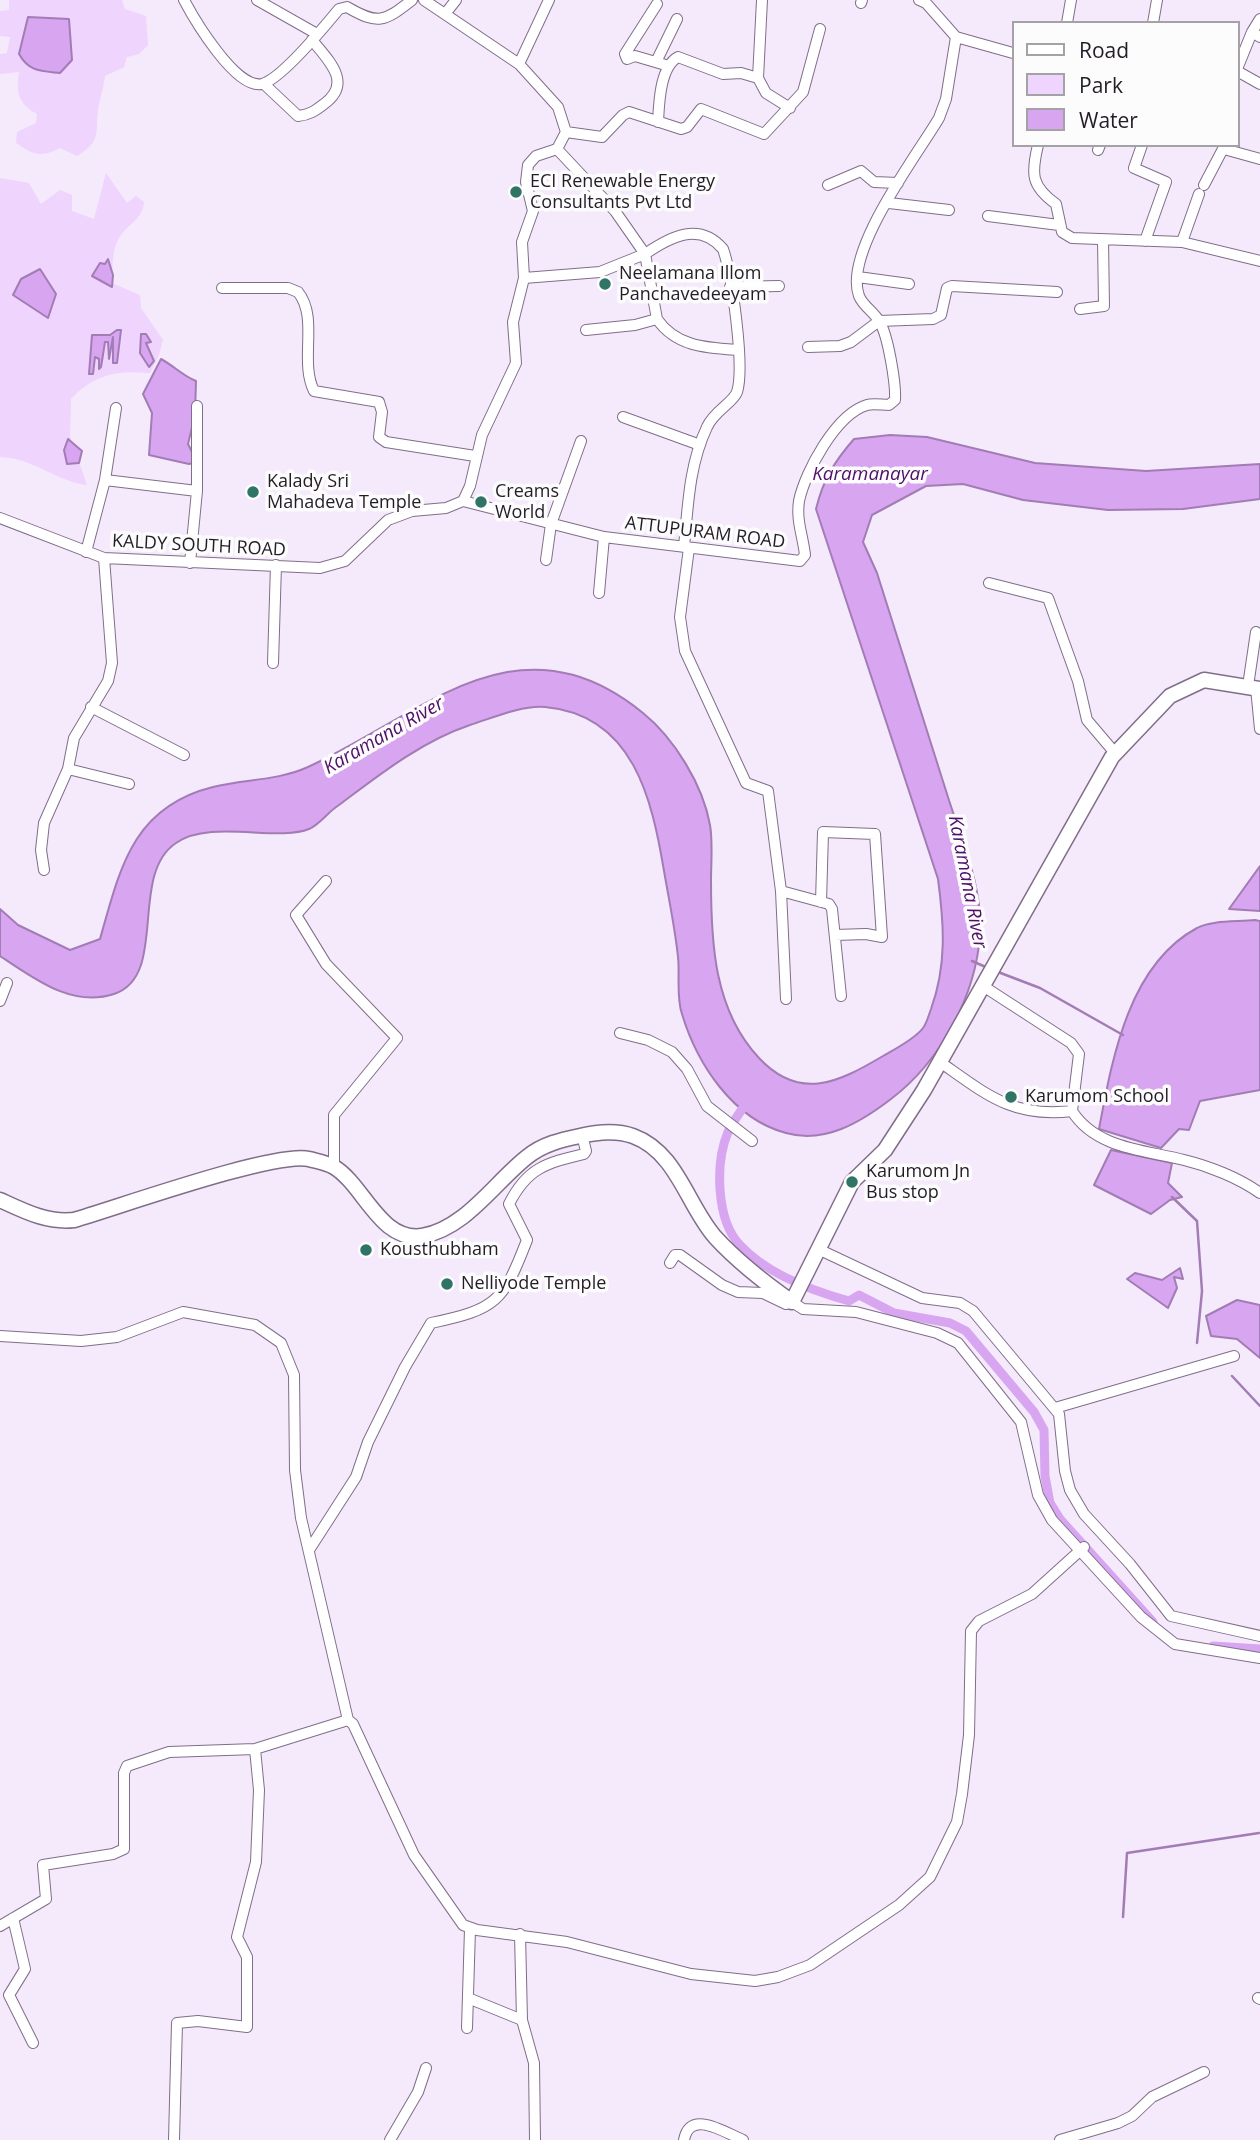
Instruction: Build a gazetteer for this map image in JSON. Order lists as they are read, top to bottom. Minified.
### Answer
{"streets":{"street":["ATTUPURAM ROAD","KALDY SOUTH ROAD"]},"crossings":[["ATTUPURAM ROAD","KALDY SOUTH ROAD"]],"water":["Karamanayar","Karamana River"],"places":["ECI Renewable Energy Consultants Pvt Ltd","Neelamana Illom Panchavedeeyam","Kalady Sri Mahadeva Temple","Creams World","Karumom School","Karumom Jn Bus stop","Kousthubham","Nelliyode Temple"],"legend":["Road","Park","Water"]}
